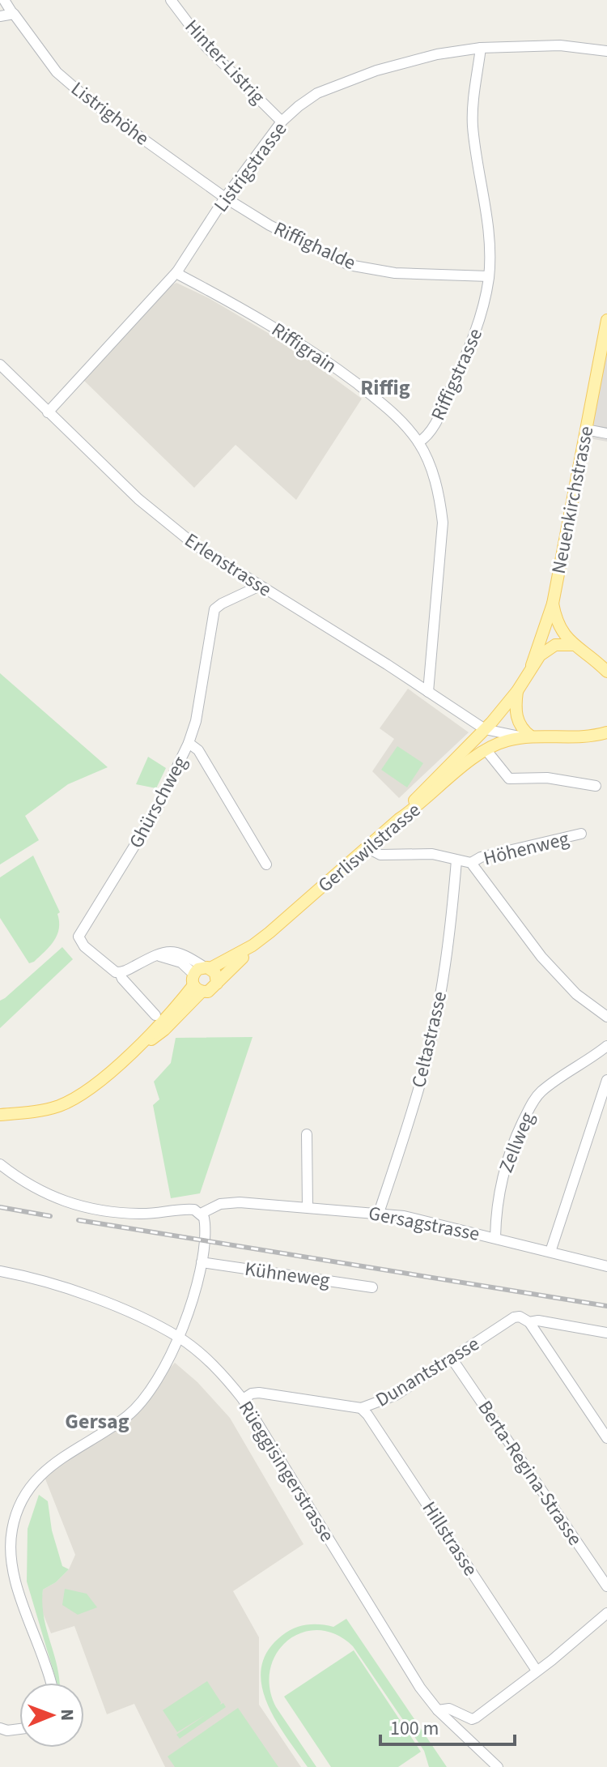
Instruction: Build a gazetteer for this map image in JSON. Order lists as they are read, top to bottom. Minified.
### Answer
{"streets":{"main road":["Neuenkirchstrasse","Gerliswilstrasse"],"street":["Hinter-Listrig","Listrighöhe","Listrigstrasse","Riffighalde","Riffigrain","Riffigstrasse","Erlenstrasse","Ghürschweg","Höhenweg","Celtastrasse","Zellweg","Gersagstrasse","Kühneweg","Dunantstrasse","Rüeggisingerstrasse","Berta-Regina-Strasse","Hillstrasse"]},"crossings":[["Hinter-Listrig","Listrigstrasse"],["Listrighöhe","Listrigstrasse"],["Listrighöhe","Riffighalde"],["Listrigstrasse","Riffighalde"],["Listrigstrasse","Riffigrain"],["Listrigstrasse","Riffigstrasse"],["Listrigstrasse","Erlenstrasse"],["Riffighalde","Riffigstrasse"],["Riffigrain","Riffigstrasse"],["Riffigstrasse","Erlenstrasse"],["Erlenstrasse","Ghürschweg"],["Celtastrasse","Gersagstrasse"],["Zellweg","Gersagstrasse"],["Dunantstrasse","Rüeggisingerstrasse"],["Dunantstrasse","Berta-Regina-Strasse"],["Dunantstrasse","Hillstrasse"]],"districts":["Riffig","Gersag"],"scale_bar":"100 m","north":"right"}
